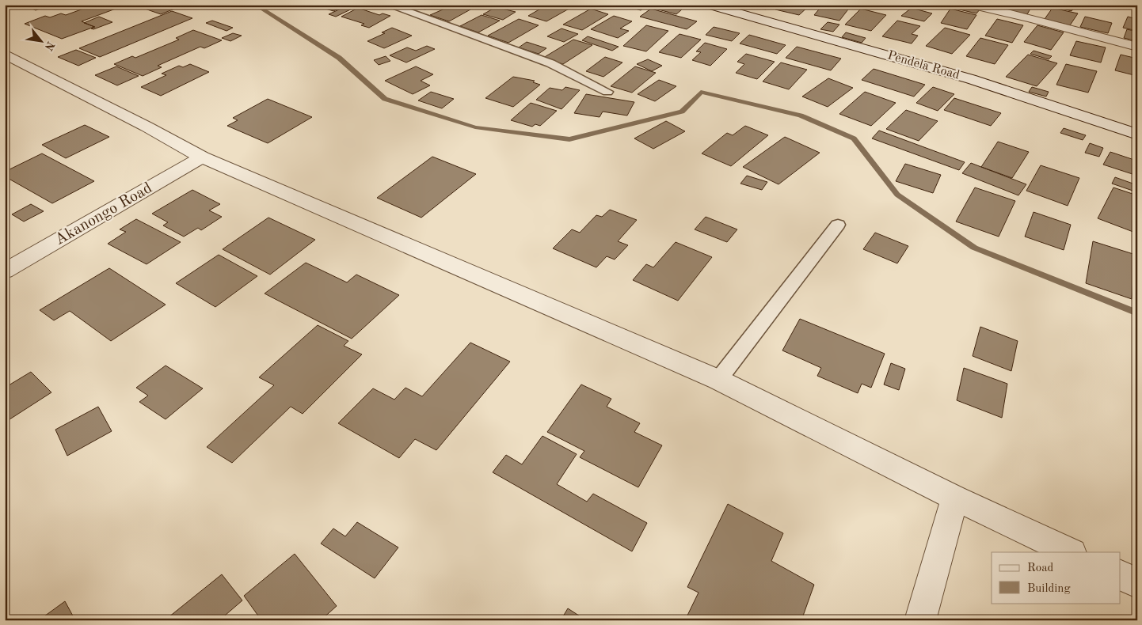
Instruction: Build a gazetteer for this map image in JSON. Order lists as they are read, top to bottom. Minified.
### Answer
{"streets":{"street":["Pendela Road","Akanongo Road"]},"legend":["Road","Building"],"north":"bottom right"}
